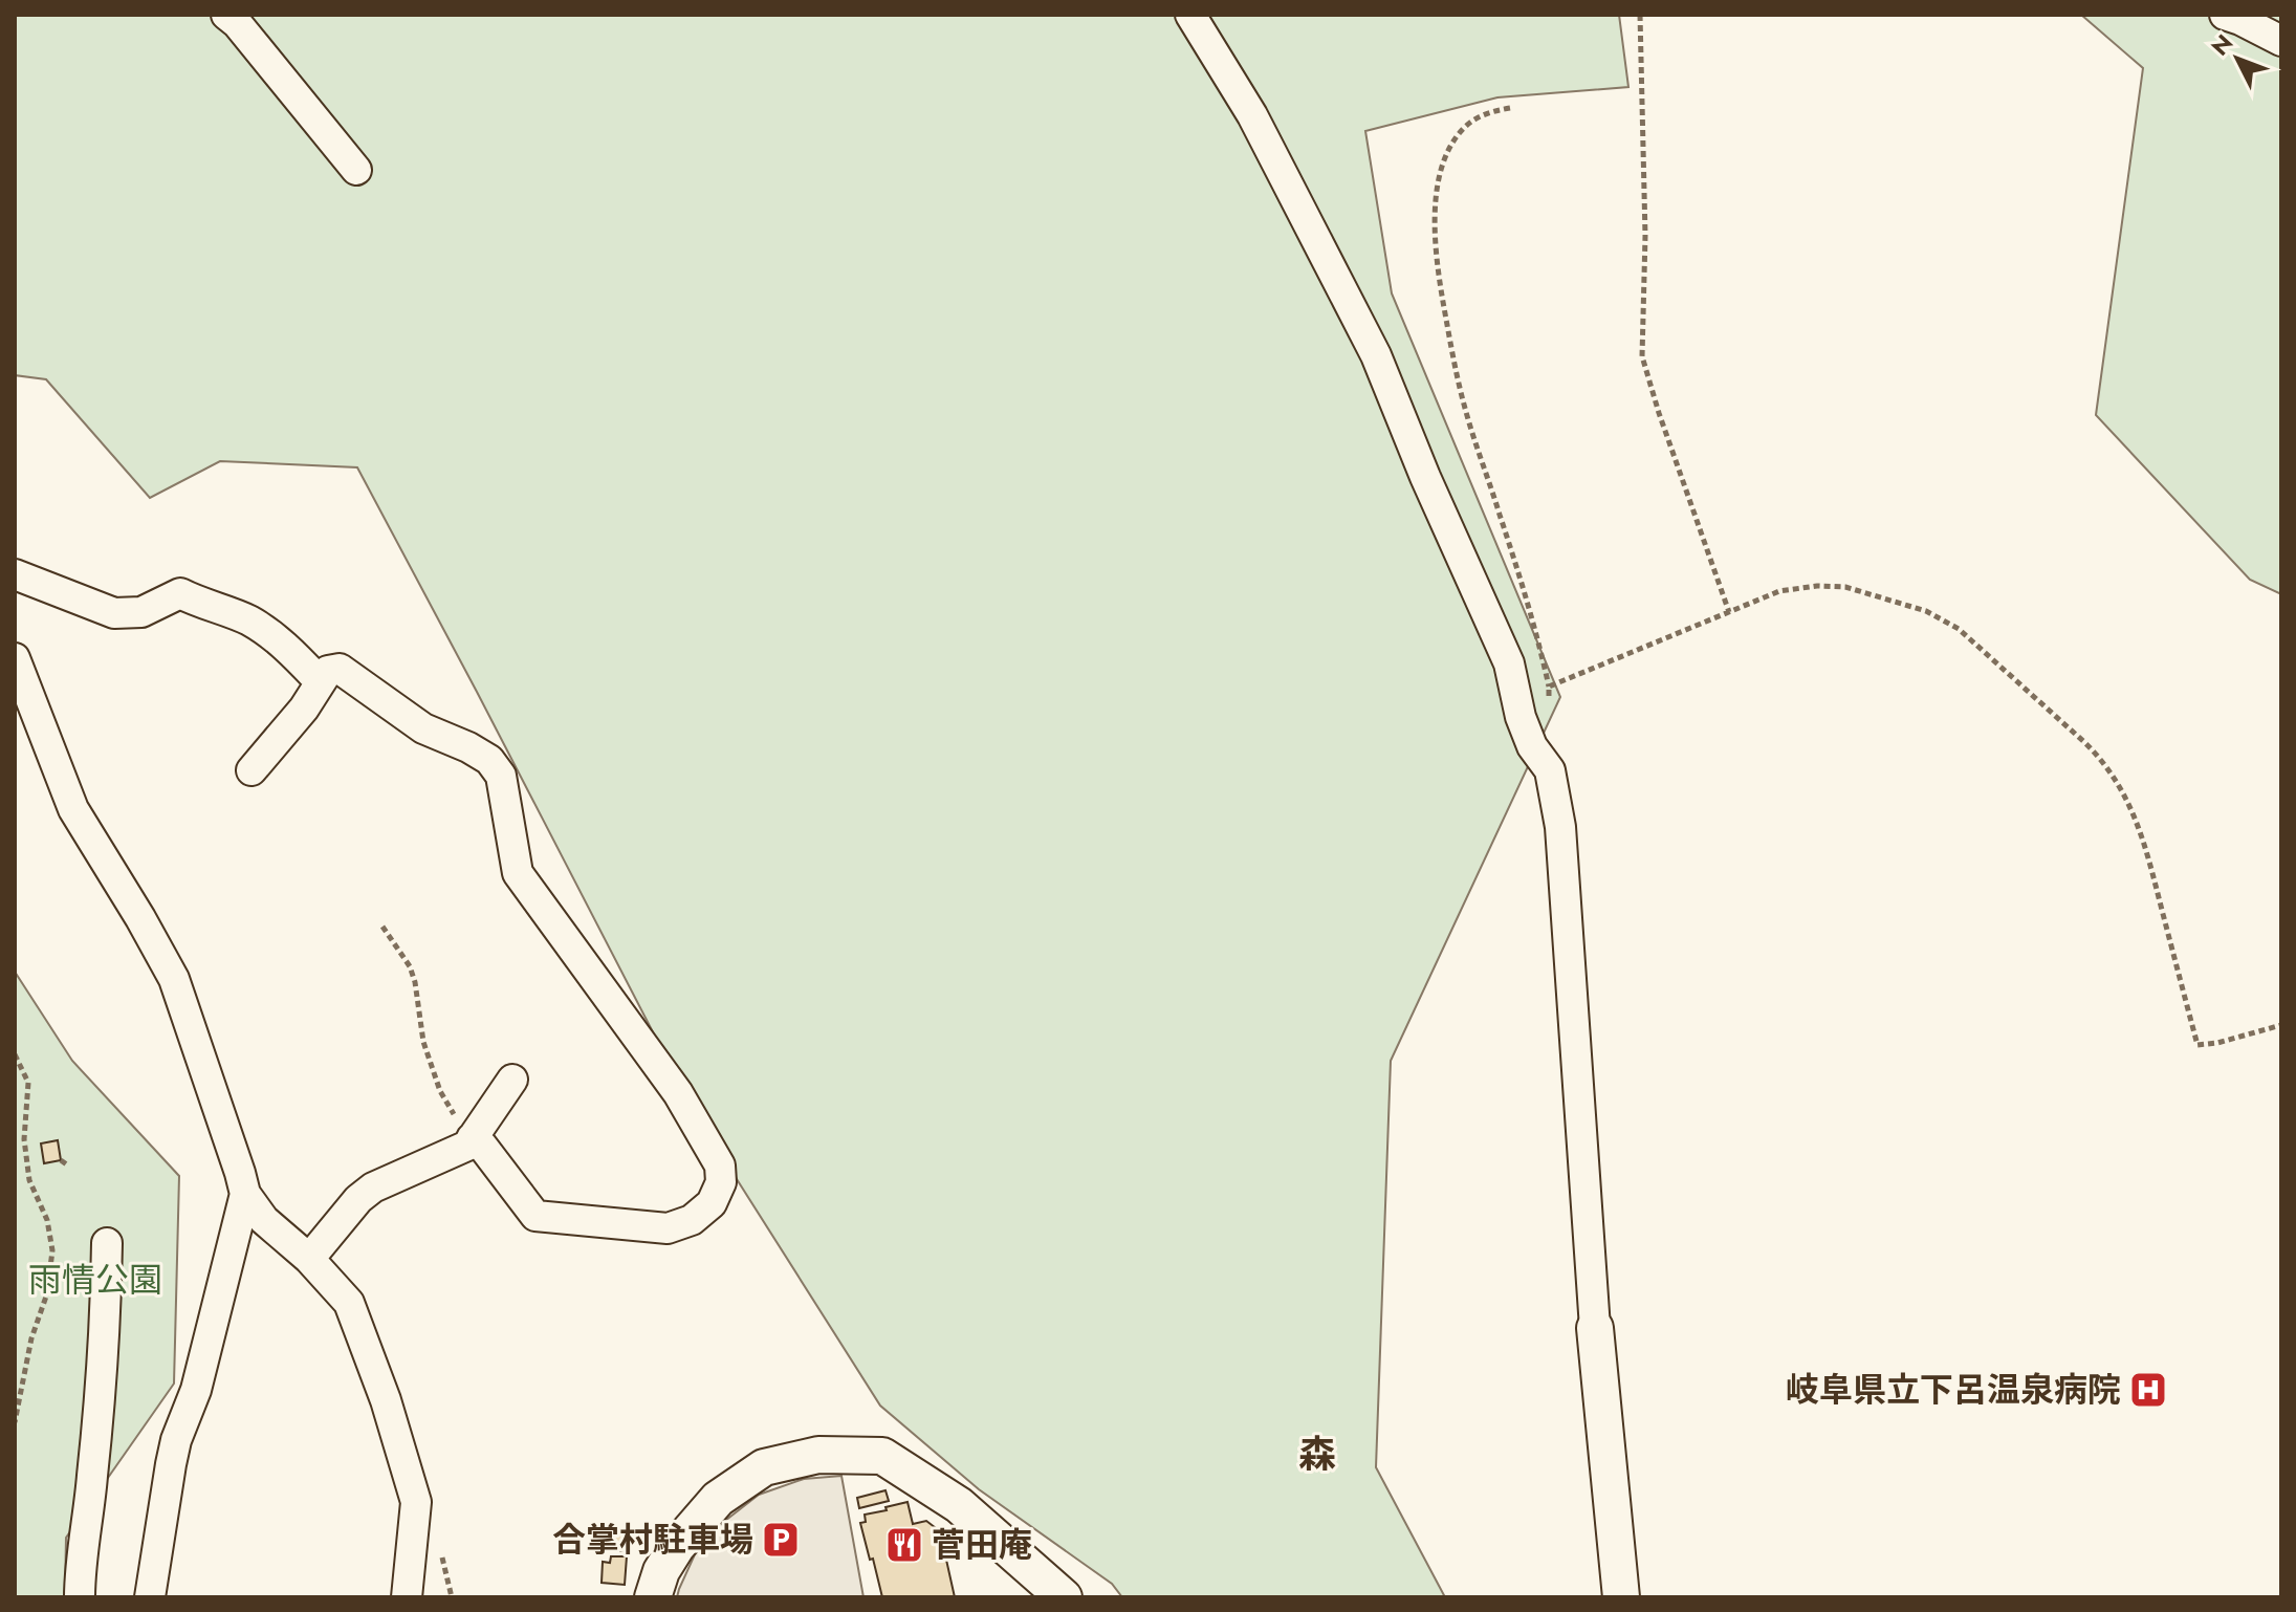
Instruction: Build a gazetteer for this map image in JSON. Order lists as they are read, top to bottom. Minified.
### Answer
{"districts":["森"],"parks":["雨情公園"],"places":{"hospital":["岐阜県立下呂温泉病院"],"parking":["合掌村駐車場"],"restaurant":["菅田庵"]},"north":"top left"}
